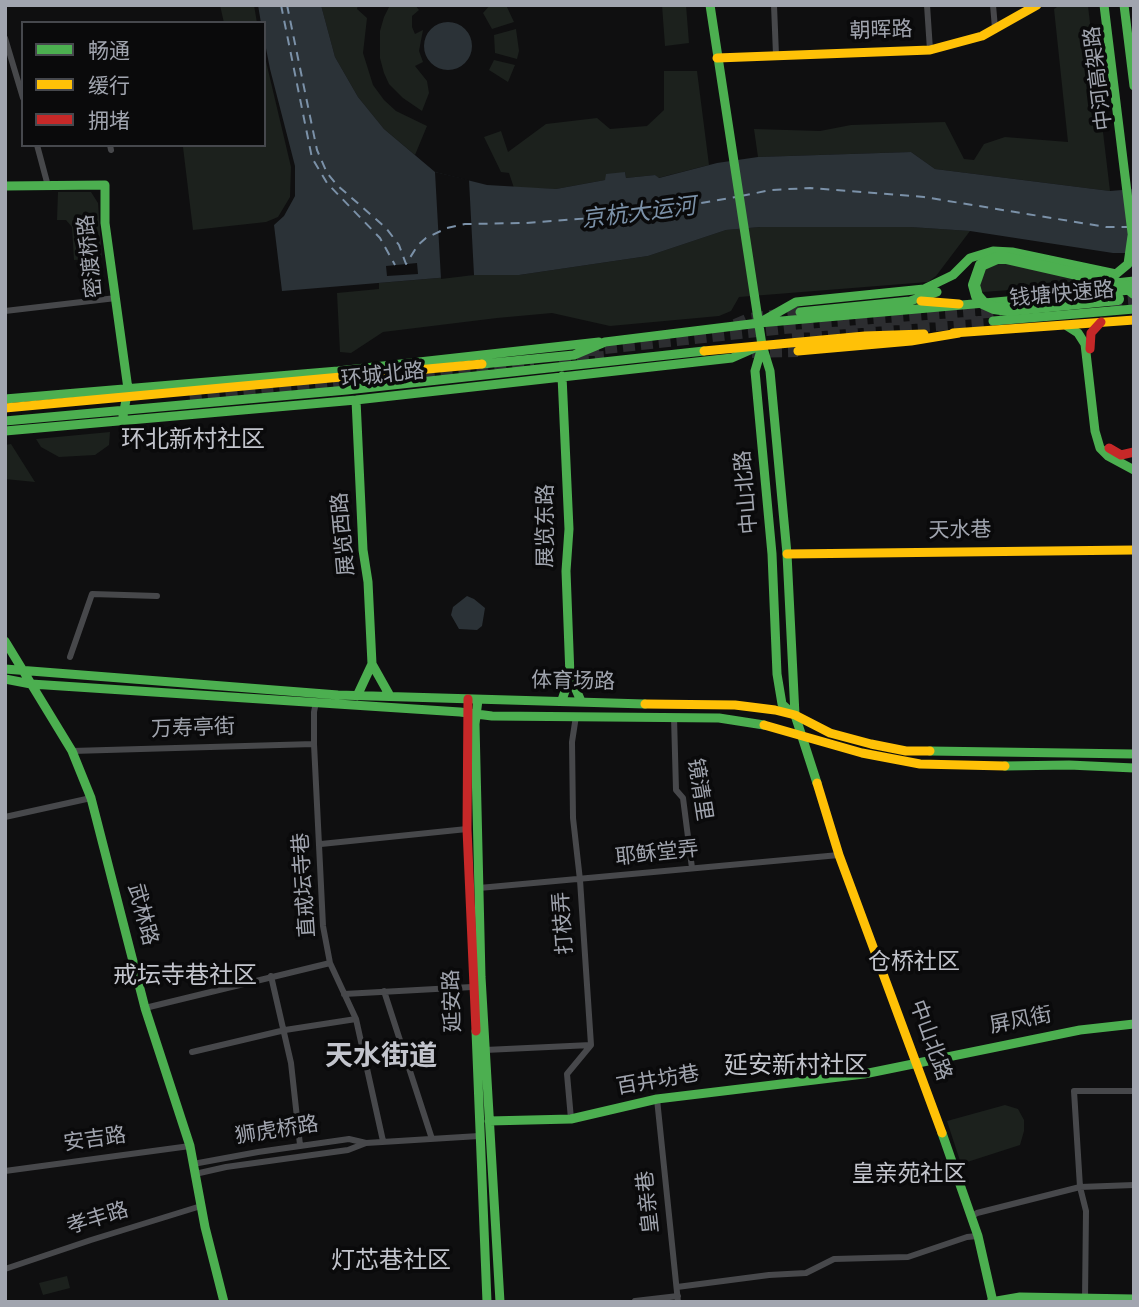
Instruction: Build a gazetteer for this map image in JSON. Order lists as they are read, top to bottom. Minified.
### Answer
{"streets":{"main road":["朝晖路","中河高架路","密渡桥路","钱塘快速路","环城北路","中山北路","展览东路","天水巷","展览西路","体育场路","武林路","延安路","屏风街","百井坊巷"],"street":["万寿亭街","镜清里","耶稣堂弄","直戒坛寺巷","打枝弄","狮虎桥路","安吉路","皇亲巷","孝丰路"]},"crossings":[["朝晖路","中山北路"],["密渡桥路","环城北路"],["环城北路","中山北路"],["环城北路","展览东路"],["环城北路","展览西路"],["中山北路","天水巷"],["中山北路","体育场路"],["中山北路","耶稣堂弄"],["中山北路","屏风街"],["中山北路","百井坊巷"],["展览东路","体育场路"],["展览西路","体育场路"],["体育场路","镜清里"],["体育场路","直戒坛寺巷"],["体育场路","武林路"],["体育场路","打枝弄"],["体育场路","延安路"],["万寿亭街","直戒坛寺巷"],["万寿亭街","武林路"],["镜清里","耶稣堂弄"],["耶稣堂弄","打枝弄"],["耶稣堂弄","延安路"],["直戒坛寺巷","狮虎桥路"],["武林路","狮虎桥路"],["武林路","安吉路"],["武林路","孝丰路"],["延安路","百井坊巷"],["延安路","狮虎桥路"],["屏风街","百井坊巷"],["百井坊巷","皇亲巷"]],"districts":["环北新村社区","仓桥社区","戒坛寺巷社区","天水街道","延安新村社区","皇亲苑社区","灯芯巷社区"],"water":["京杭大运河"],"legend":["畅通","缓行","拥堵"]}
